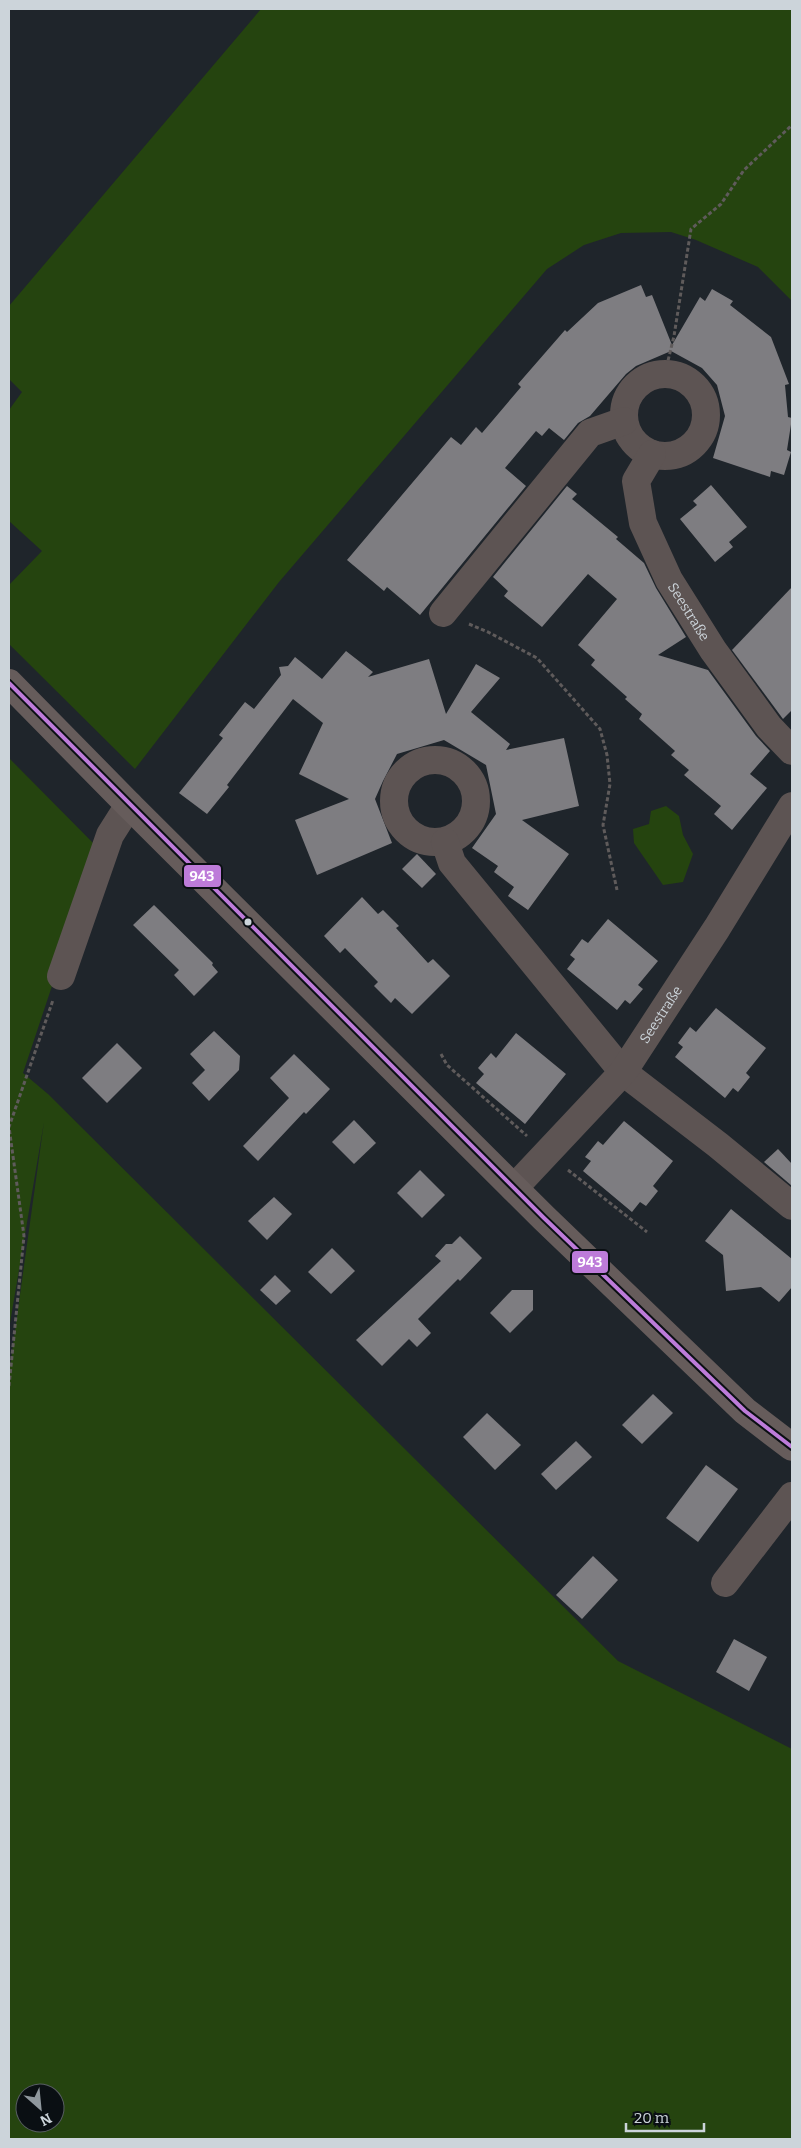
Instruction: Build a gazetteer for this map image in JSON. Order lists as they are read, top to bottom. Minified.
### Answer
{"streets":{"street":["Seestraße"]},"lines":["transit line 943"],"scale_bar":"20 m","north":"bottom right"}
